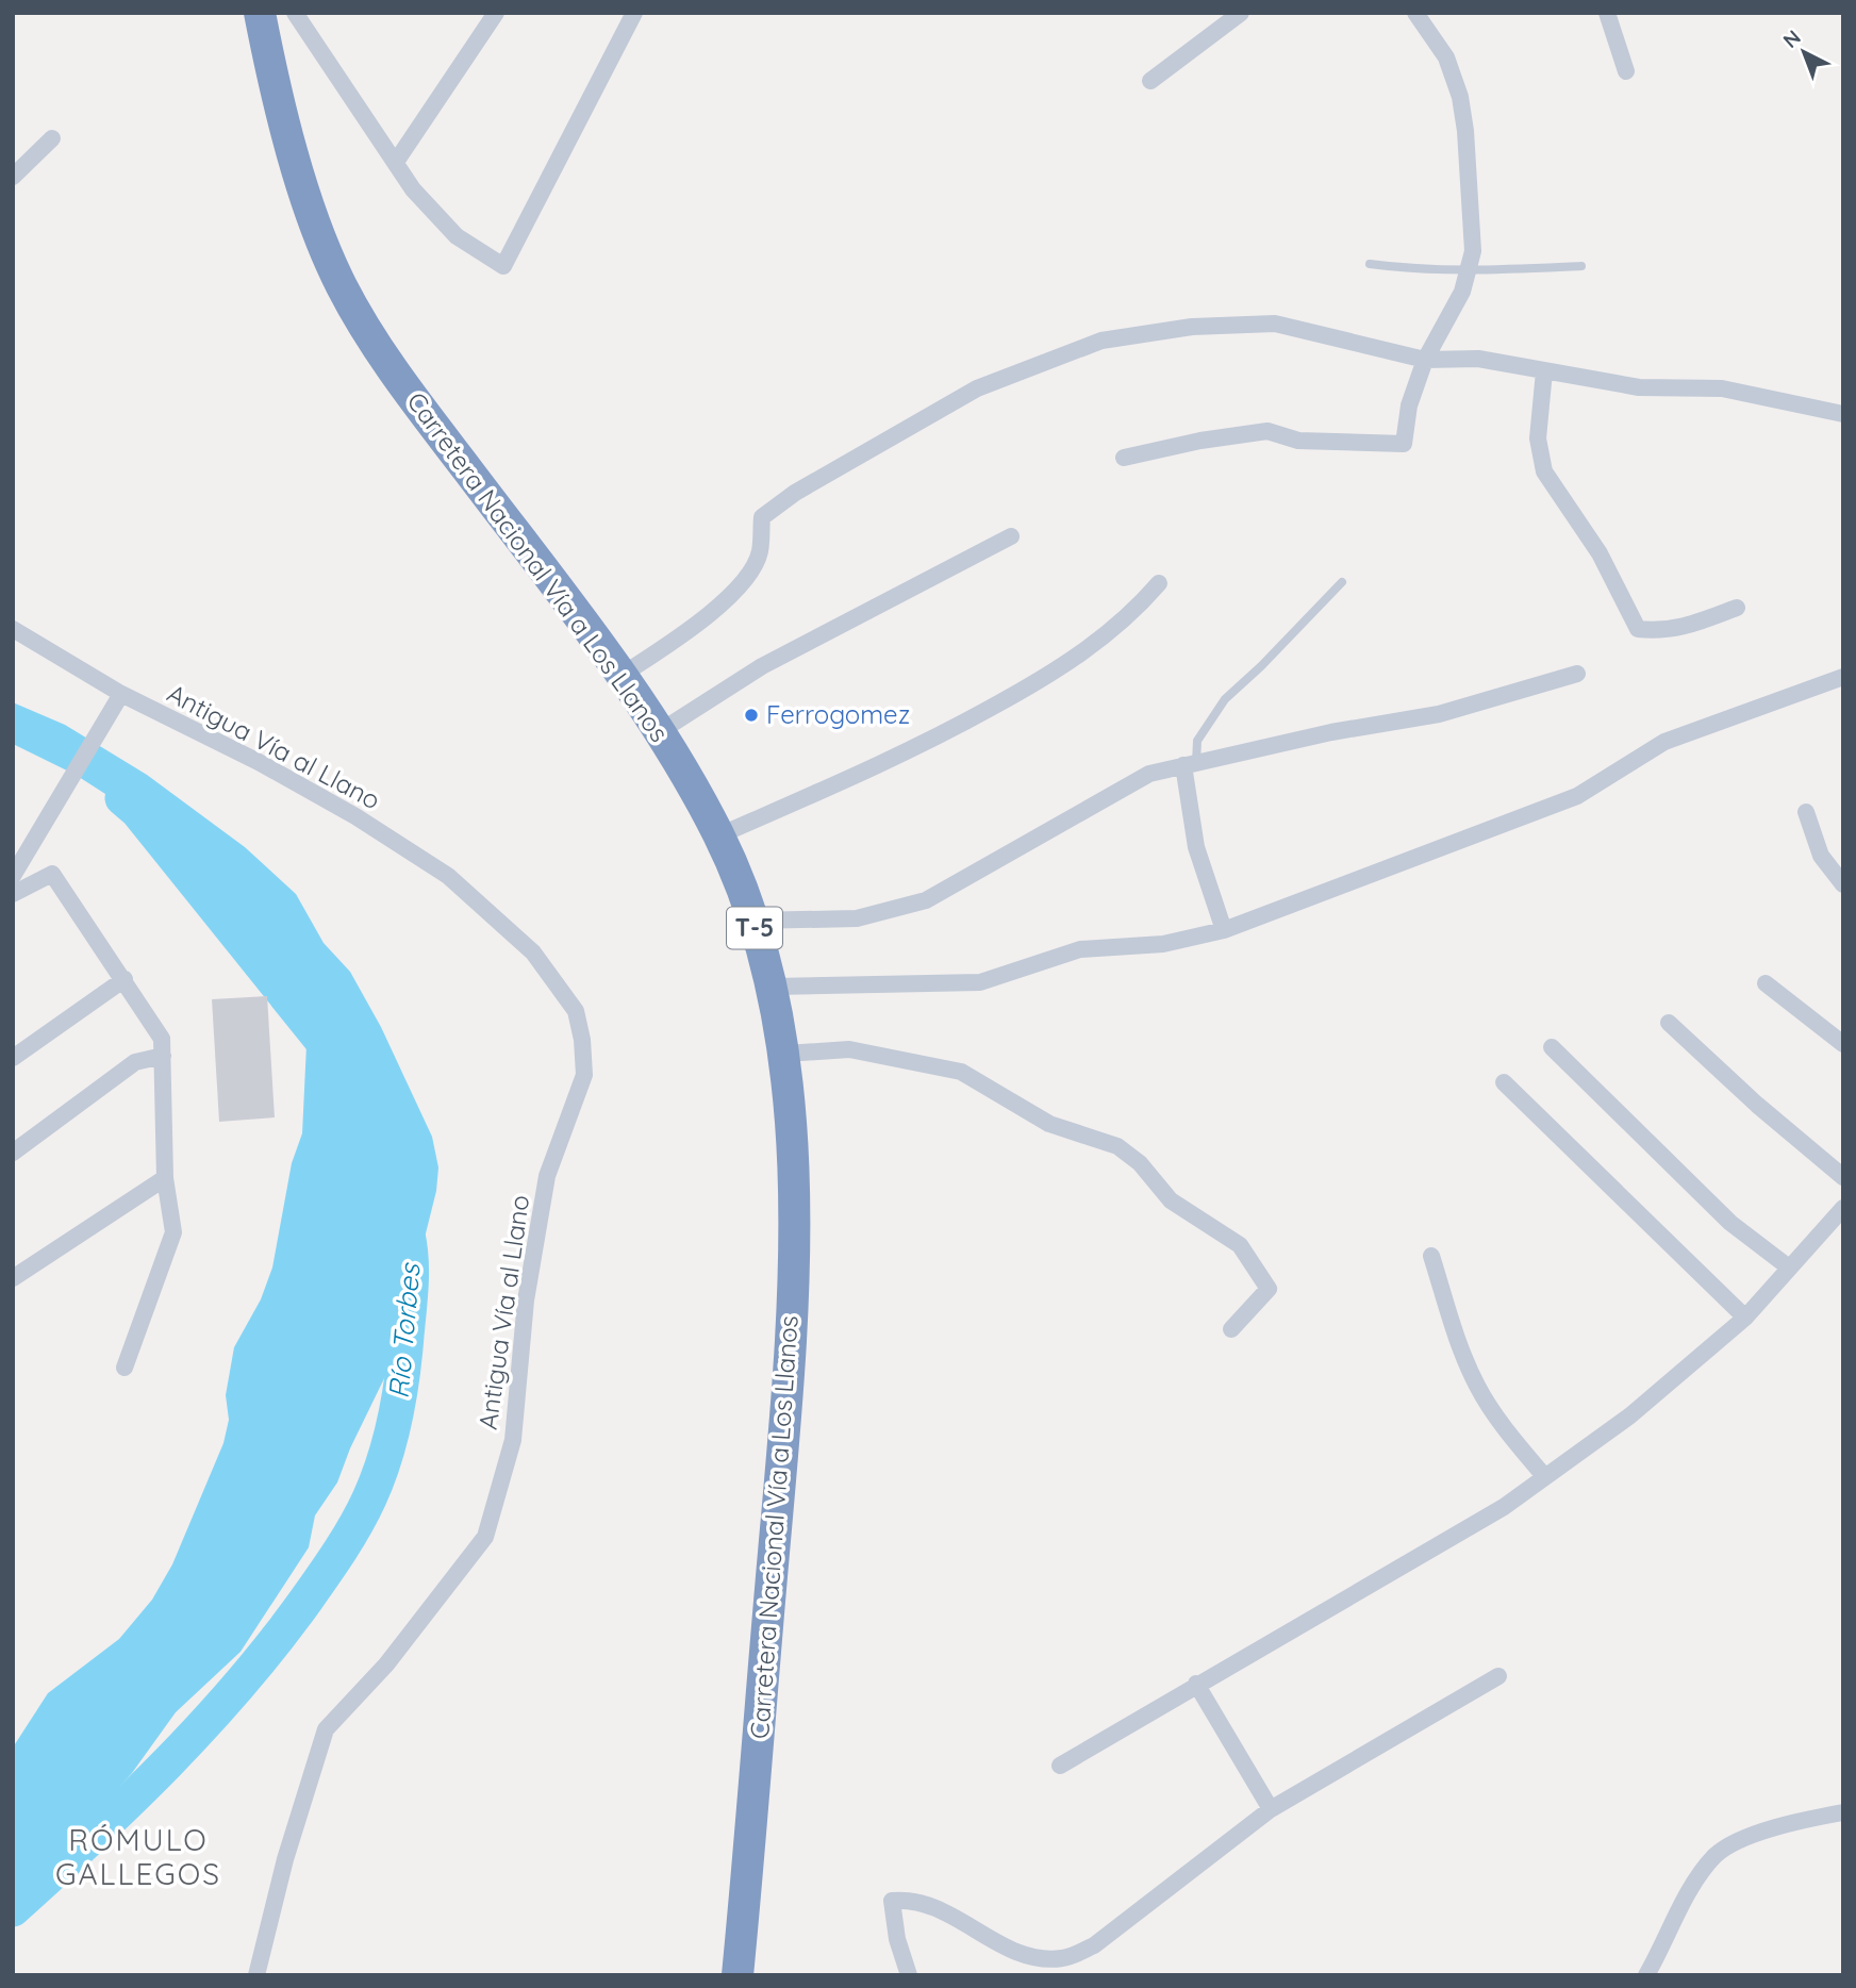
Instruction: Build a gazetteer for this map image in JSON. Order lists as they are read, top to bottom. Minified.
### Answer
{"streets":{"highway":["Carretera Nacional Vía a Los Llanos","T-5"],"street":["Antigua Vía al Llano"]},"districts":["RÓMULO GALLEGOS"],"water":["Río Torbes"],"places":["Ferrogomez"],"north":"top left"}
